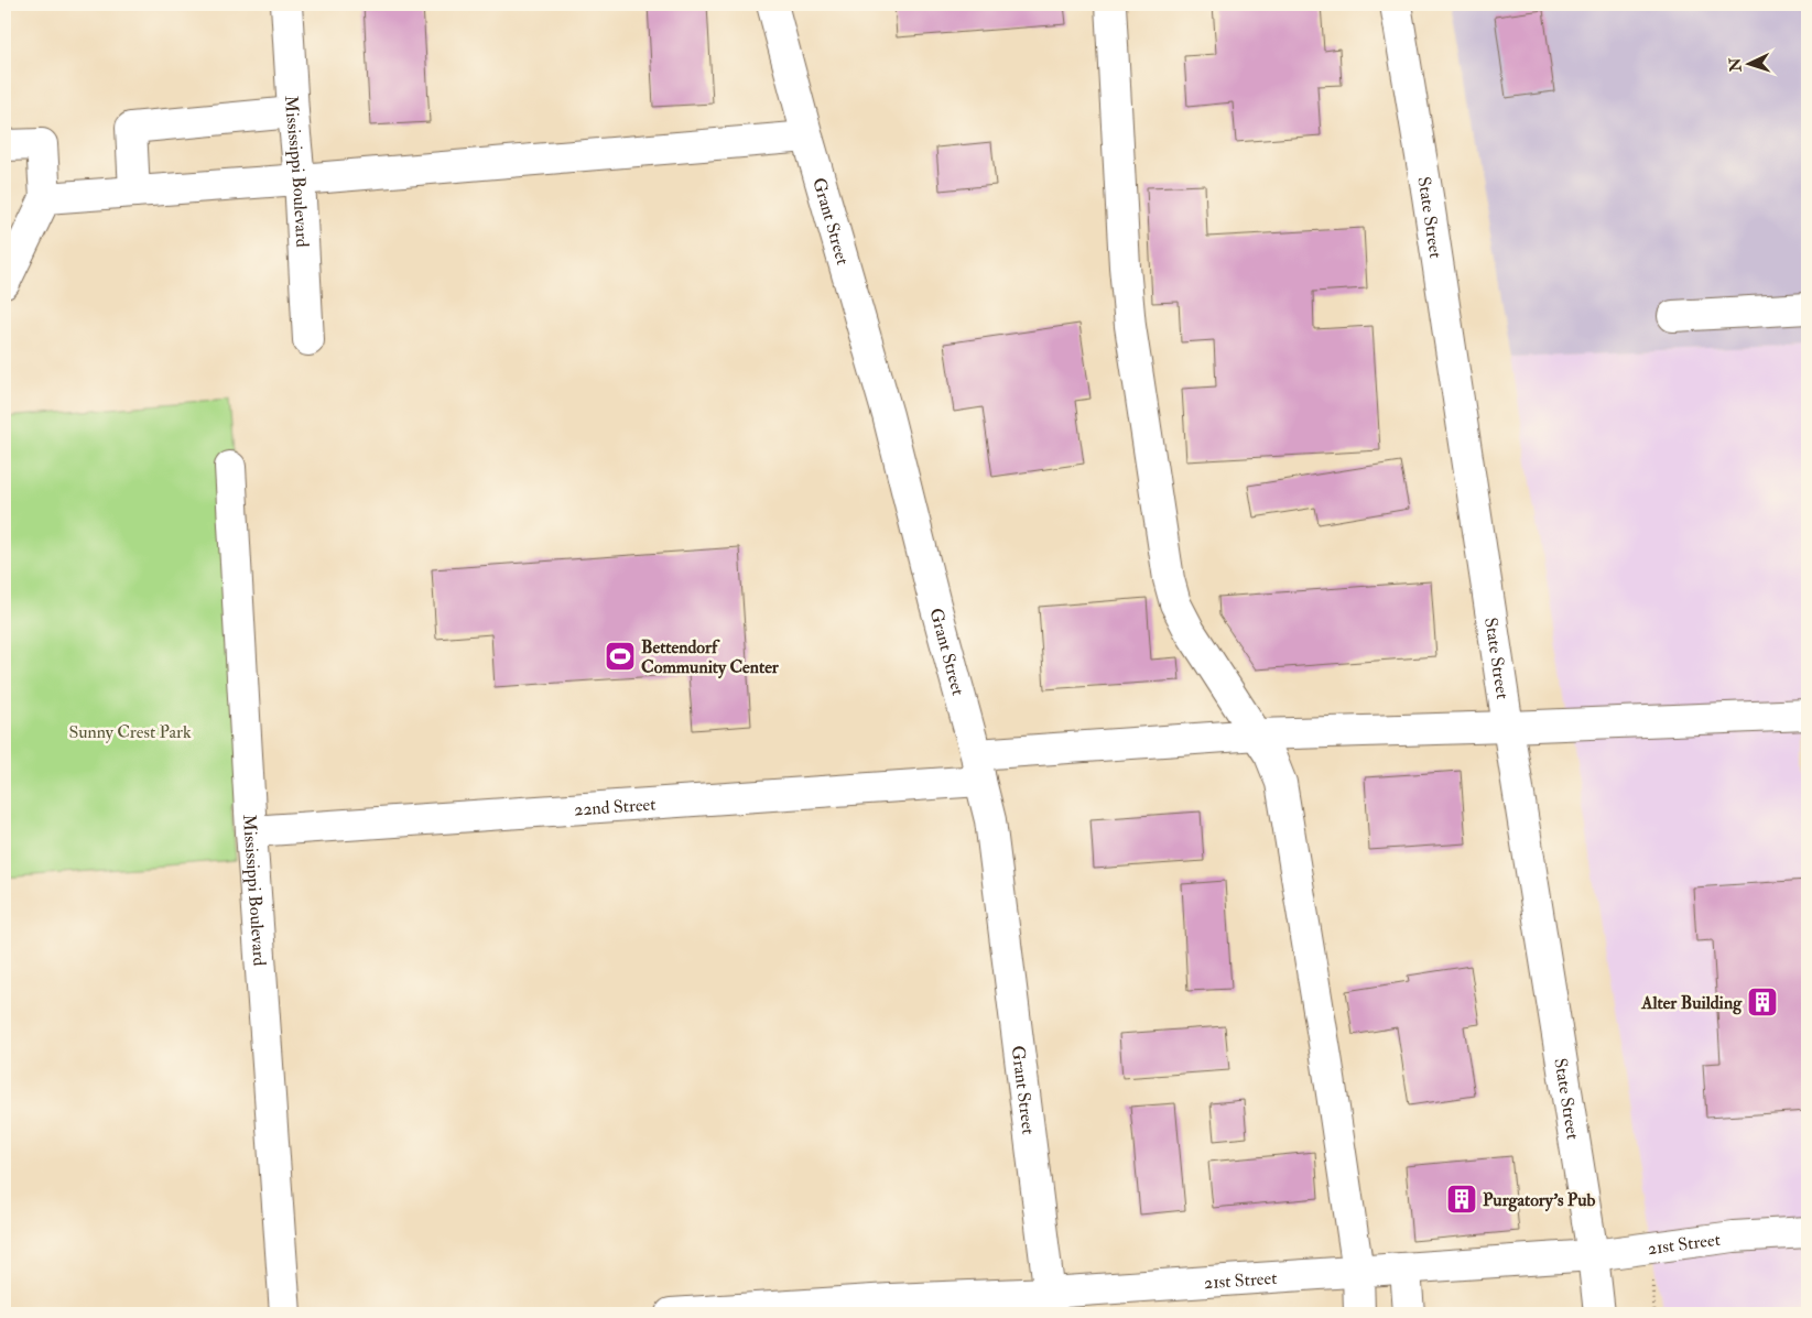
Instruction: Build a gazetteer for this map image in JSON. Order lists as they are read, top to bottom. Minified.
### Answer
{"streets":{"street":["Mississippi Boulevard","State Street","Grant Street","22nd Street","21st Street"]},"crossings":[["Mississippi Boulevard","22nd Street"],["State Street","22nd Street"],["State Street","21st Street"],["Grant Street","22nd Street"],["Grant Street","21st Street"]],"parks":["Sunny Crest Park"],"places":{"sports":["Bettendorf Community Center"],"building":["Alter Building","Purgatory's Pub"]},"north":"left"}
